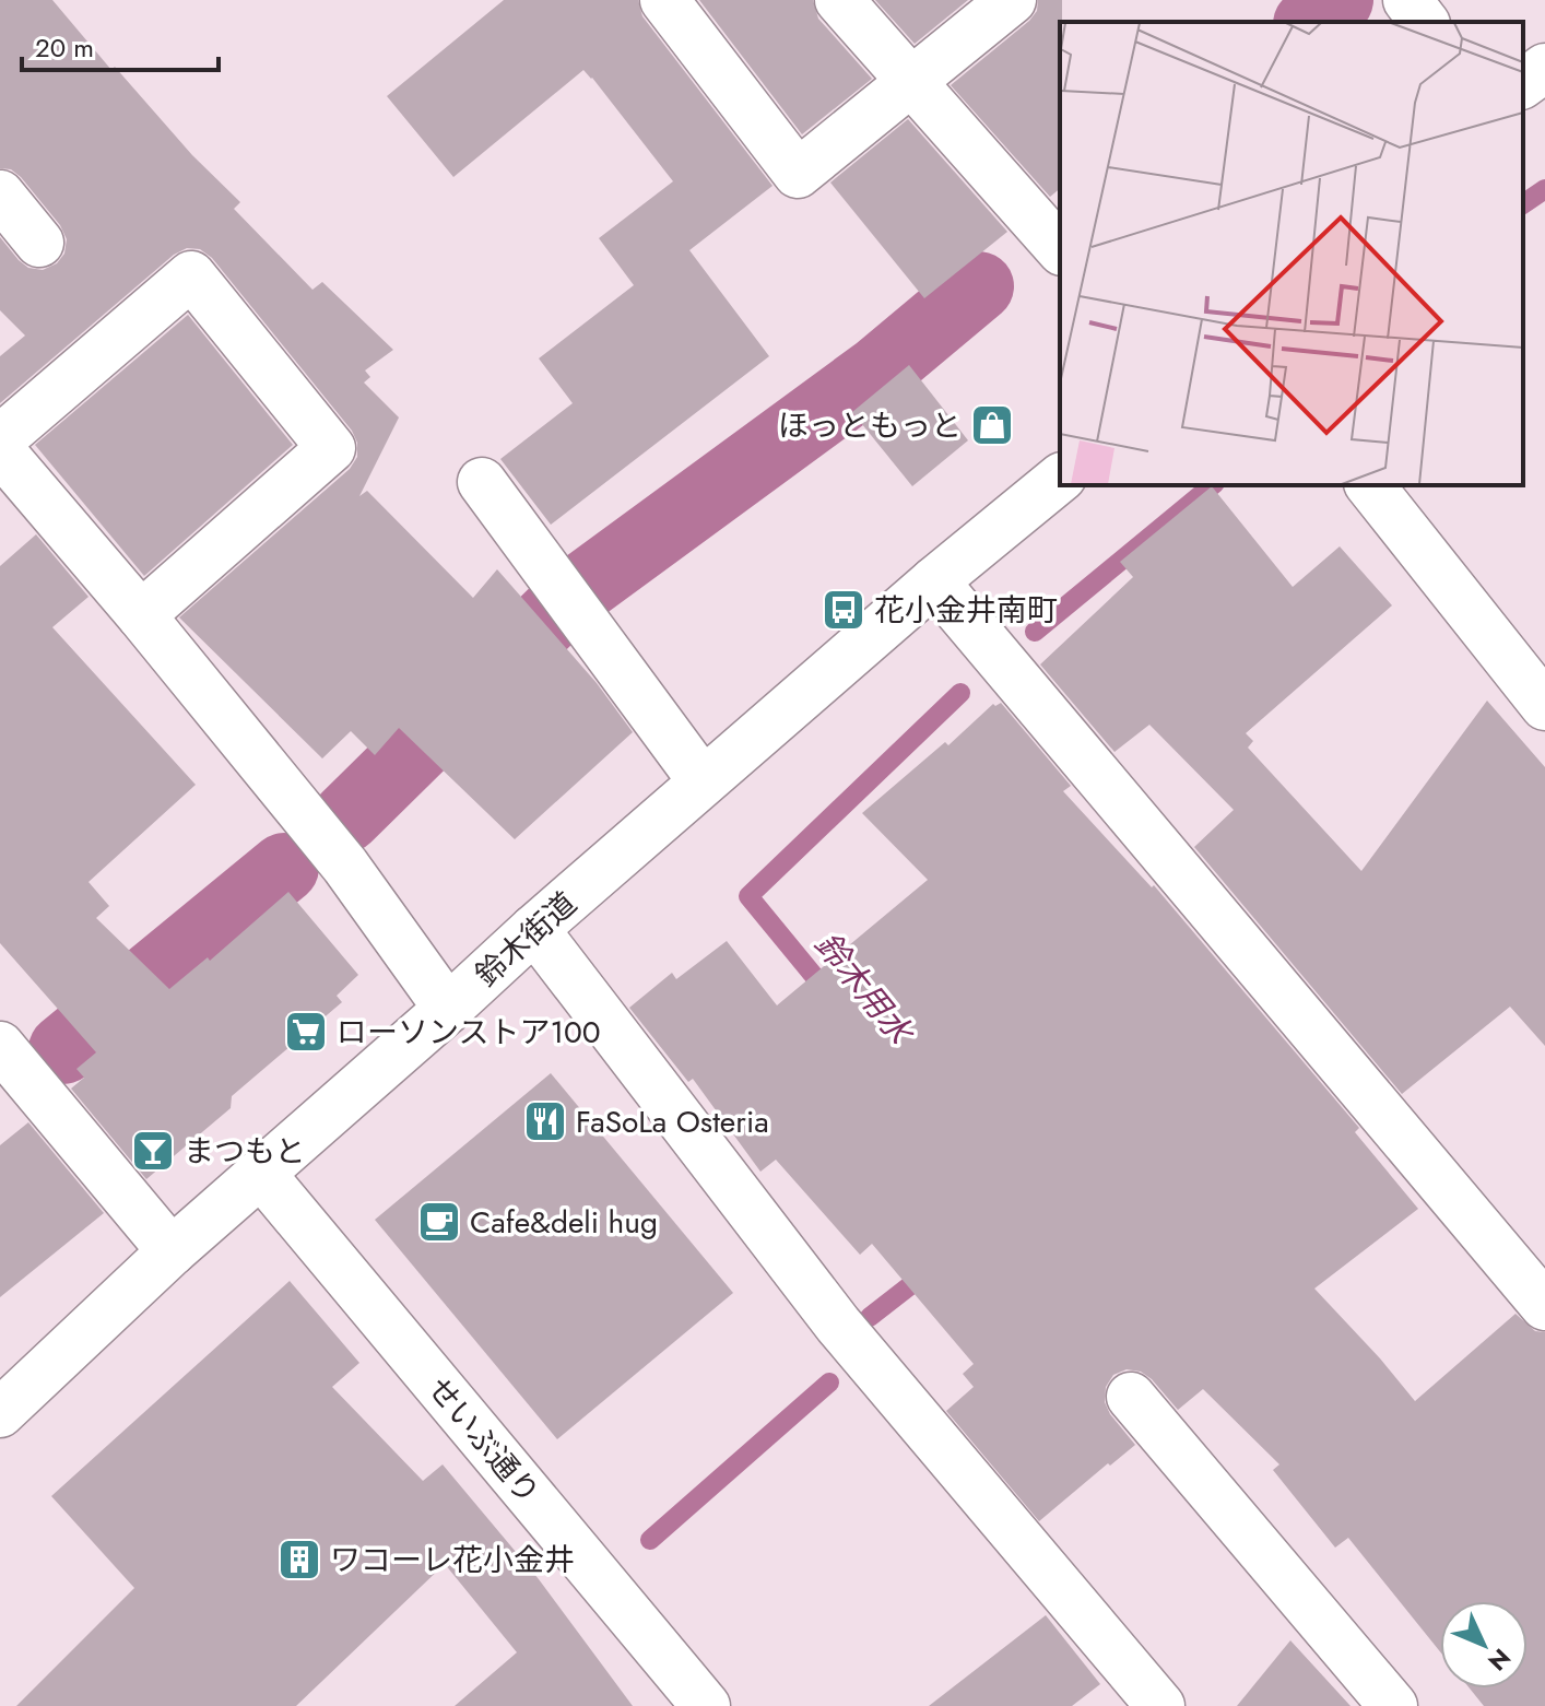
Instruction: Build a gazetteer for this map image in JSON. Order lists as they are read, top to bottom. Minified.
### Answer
{"streets":{"street":["鈴木街道","せいぶ通り"]},"crossings":[["鈴木街道","せいぶ通り"]],"water":["鈴木用水"],"places":{"shop":["ほっともっと"],"bus stop":["花小金井南町"],"supermarket":["ローソンストア100"],"restaurant":["FaSoLa Osteria"],"bar":["まつもと"],"cafe":["Cafe&deli hug"],"building":["ワコーレ花小金井"]},"scale_bar":"20 m","north":"bottom right"}
